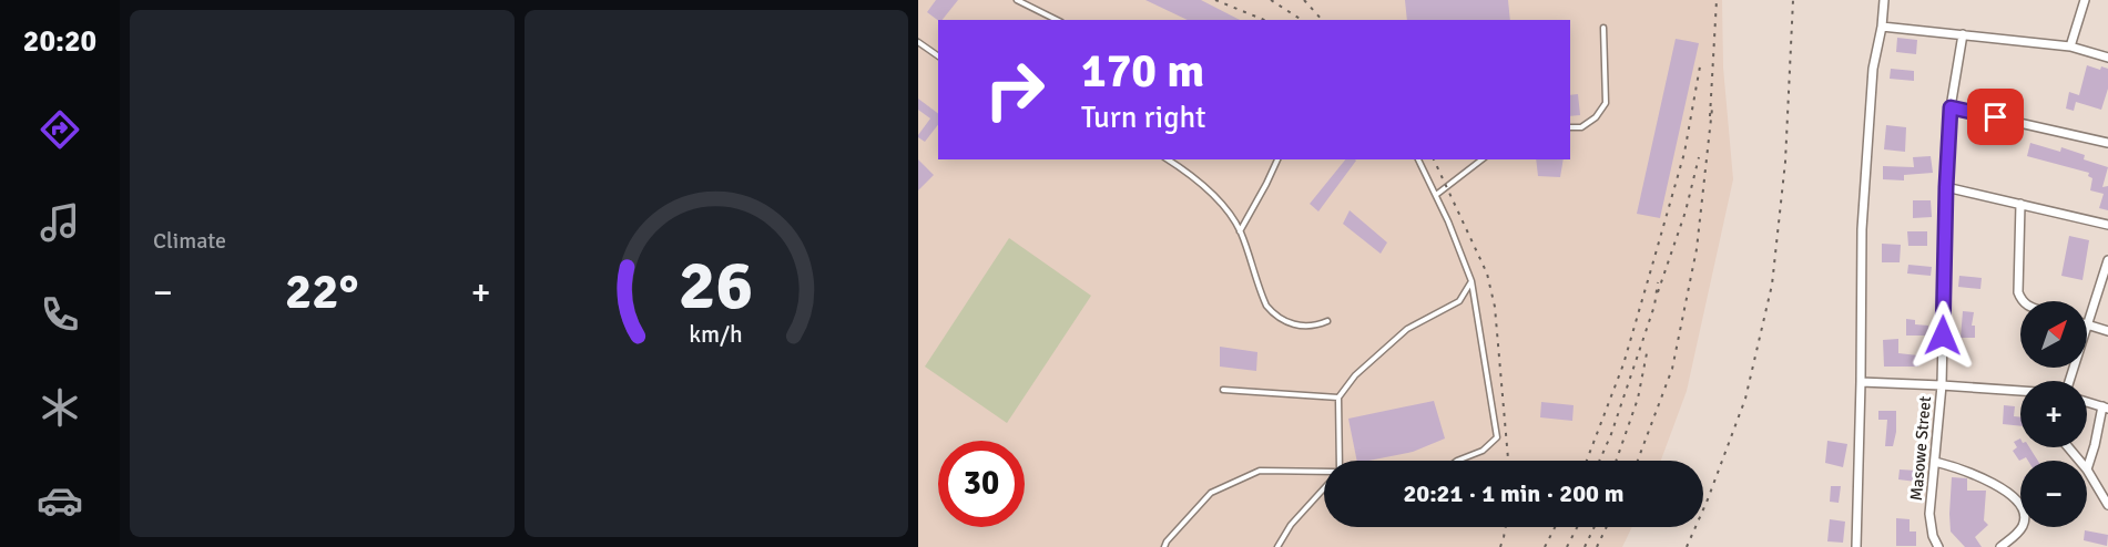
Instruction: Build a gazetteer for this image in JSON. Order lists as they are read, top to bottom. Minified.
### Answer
{"streets":{"street":["Masowe Street"]},"north":"top right","page":{"tabs":"20:20","tile":"Climate","turn":["170 m","Turn right"],"heat":["−","22°","+"],"map_buttons":["+","−"],"limit":"30","trip":"20:21 · 1 min · 200 m","gauge":["26","km/h"]}}
